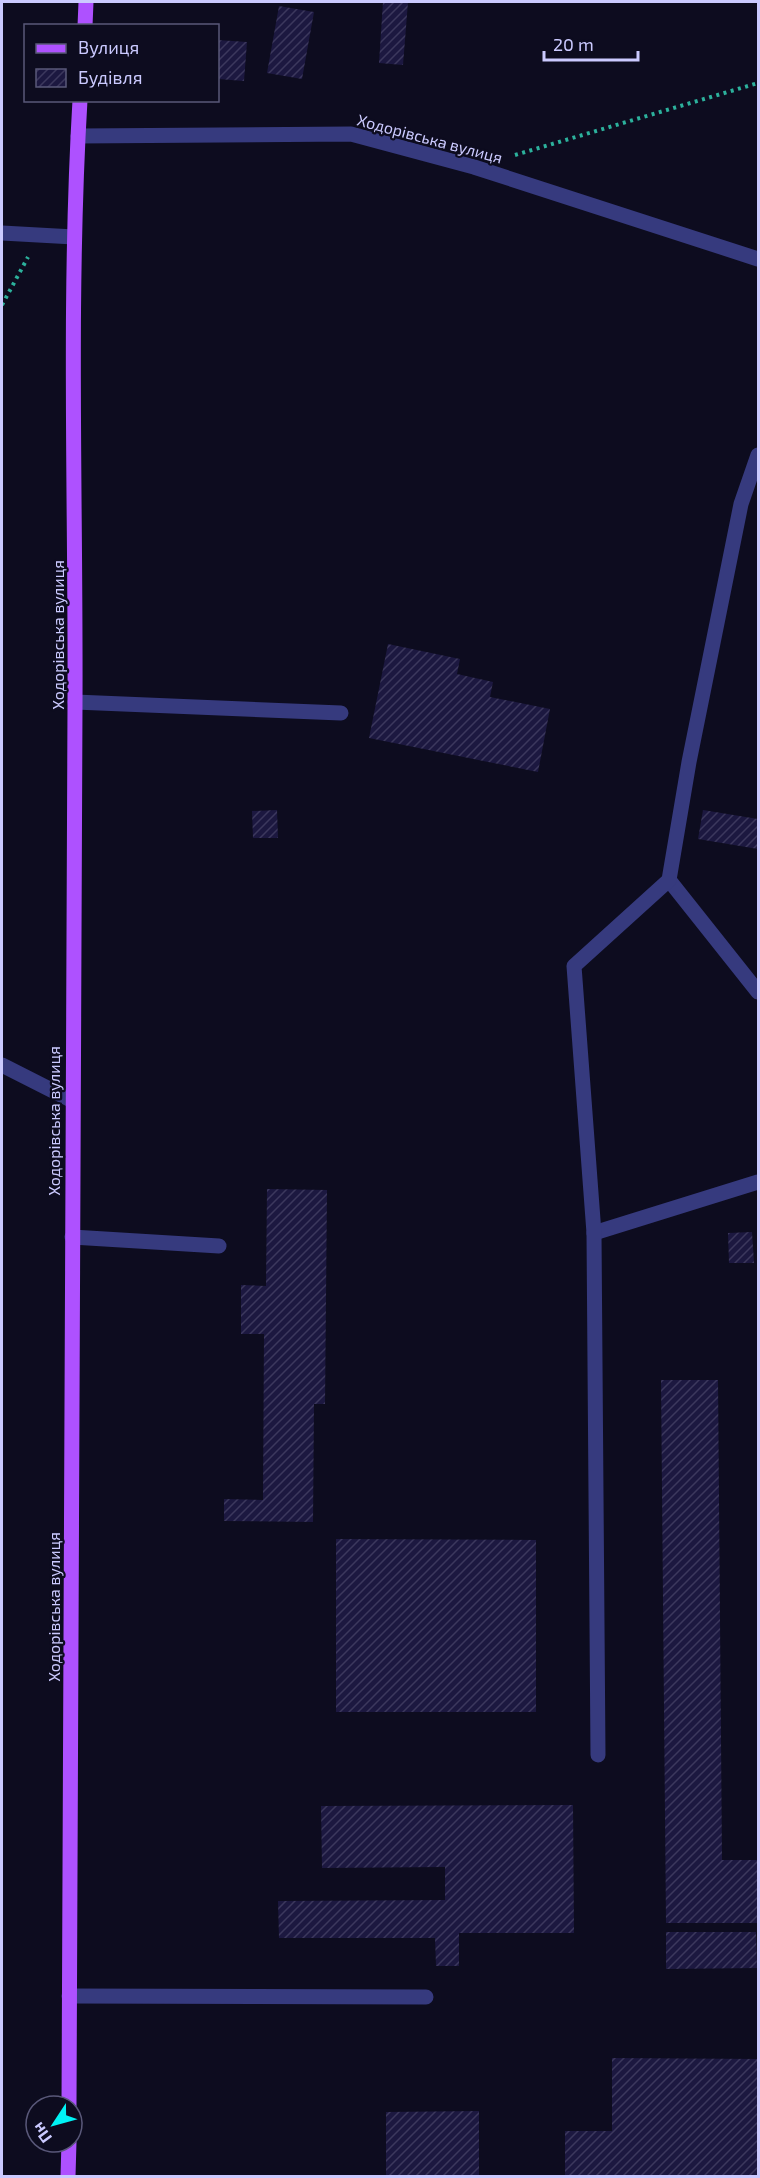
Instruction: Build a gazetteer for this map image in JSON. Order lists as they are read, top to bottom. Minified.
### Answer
{"streets":{"main road":["Ходорівська вулиця"]},"legend":["Вулиця","Будівля"],"scale_bar":"20 m","north":"bottom left"}
